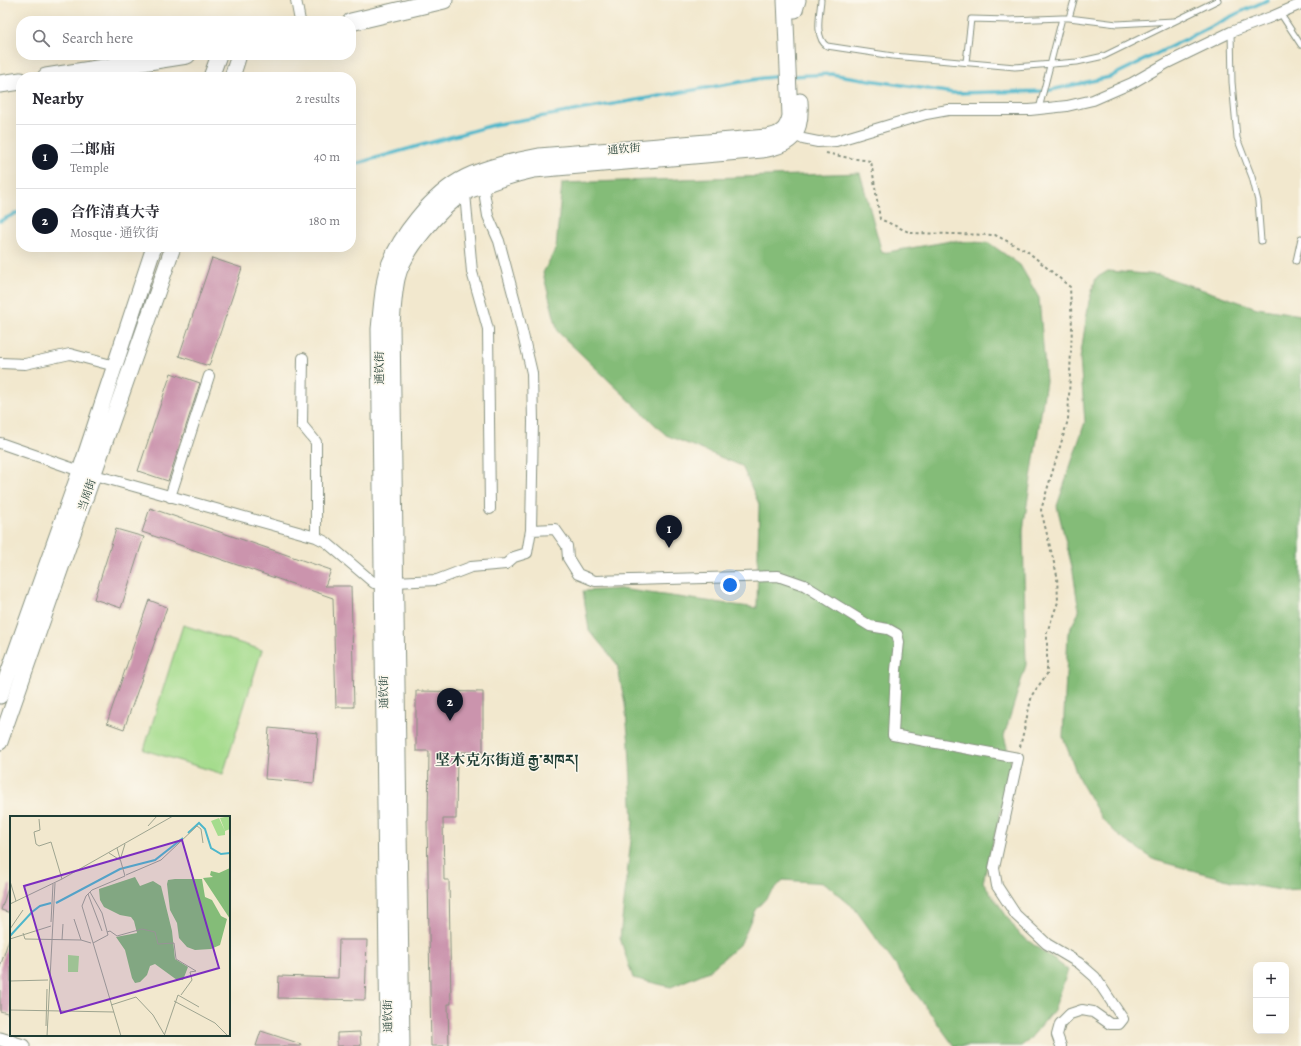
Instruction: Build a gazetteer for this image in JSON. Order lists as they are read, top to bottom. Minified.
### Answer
{"streets":{"main road":["通钦街","当周街"]},"districts":["坚木克尔街道 རྒྱ་མཁར།"],"page":{"search":"Search here","heading":["Nearby","2 results"],"list":[{"mark":"1","name":"二郎庙","note":"Temple","value":"40 m"},{"mark":"2","name":"合作清真大寺","note":"Mosque · 通钦街","value":"180 m"}],"pins":["1","2"],"map_buttons":["+","−"]}}
